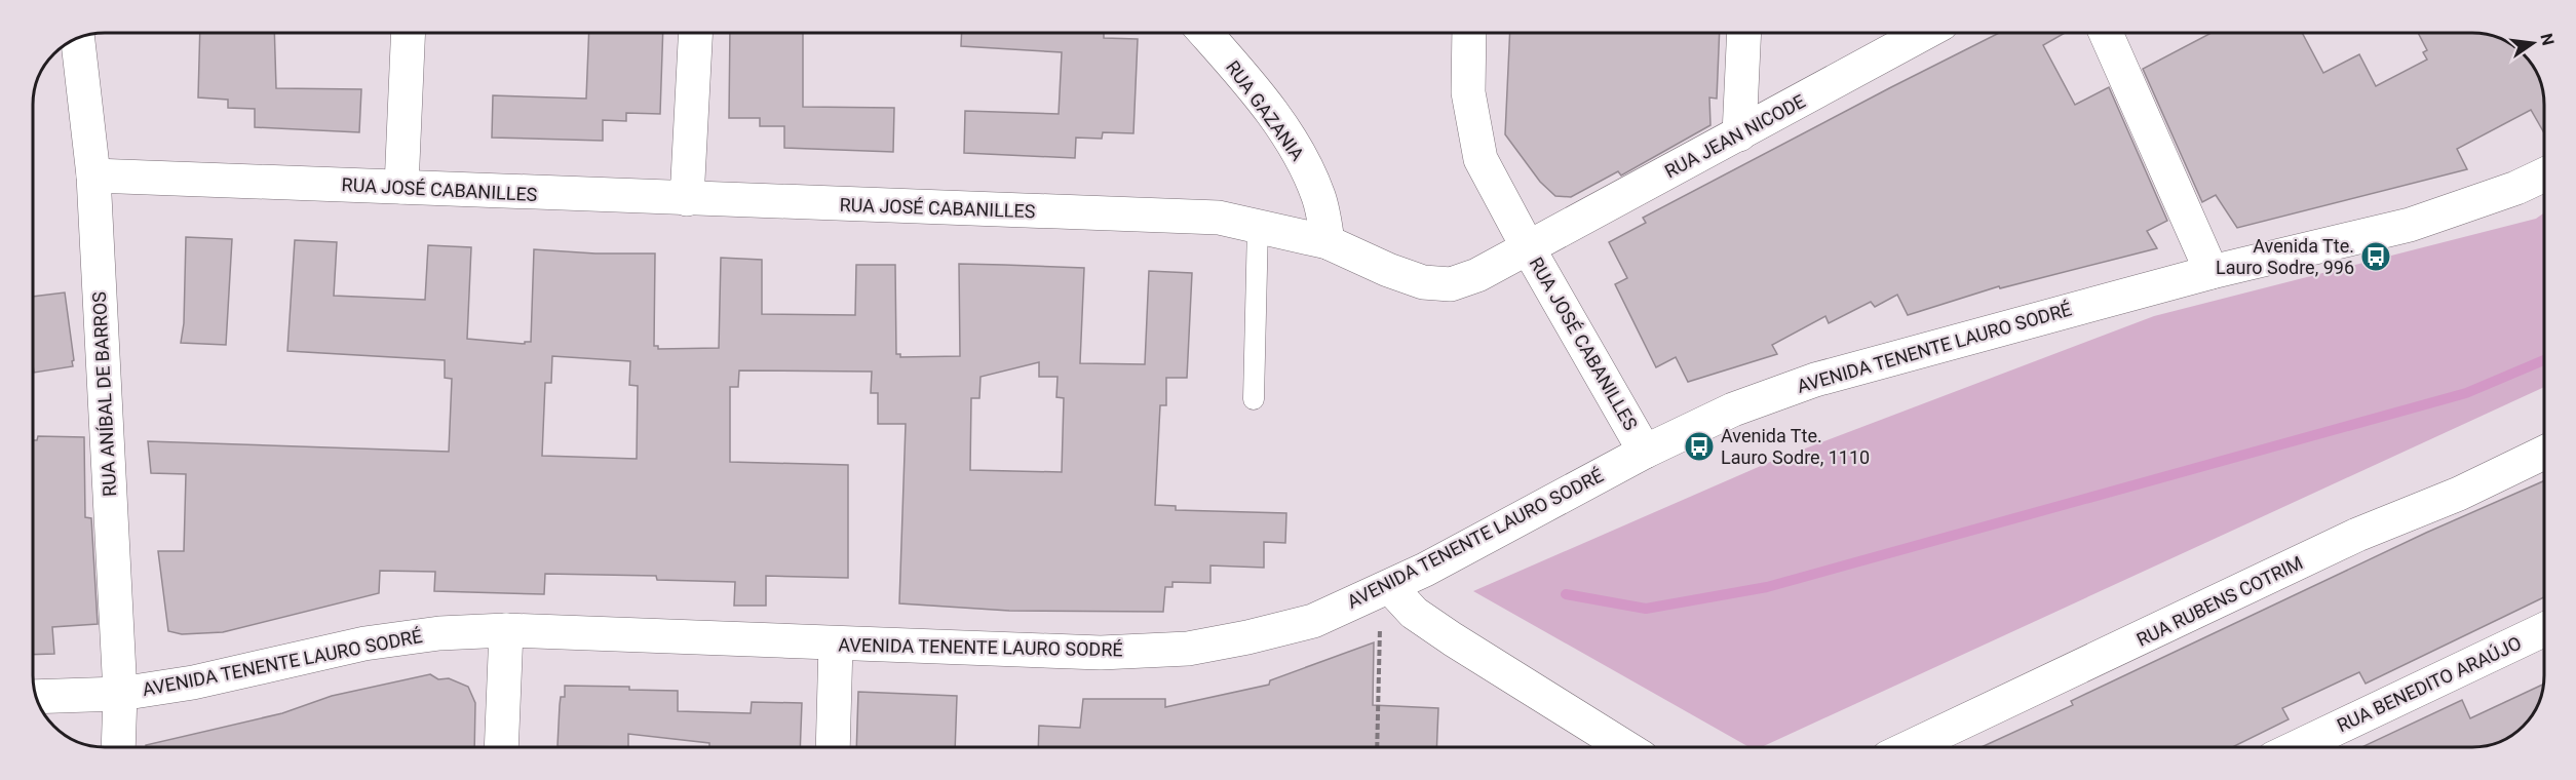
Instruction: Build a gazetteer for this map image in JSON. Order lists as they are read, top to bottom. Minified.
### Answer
{"streets":{"street":["RUA GAZANIA","RUA JEAN NICODE","RUA JOSÉ CABANILLES","AVENIDA TENENTE LAURO SODRÉ","RUA ANÍBAL DE BARROS","RUA RUBENS COTRIM","RUA BENEDITO ARAÚJO"]},"crossings":[["RUA GAZANIA","RUA JOSÉ CABANILLES"],["RUA JEAN NICODE","RUA JOSÉ CABANILLES"],["RUA JOSÉ CABANILLES","AVENIDA TENENTE LAURO SODRÉ"],["RUA JOSÉ CABANILLES","RUA ANÍBAL DE BARROS"],["AVENIDA TENENTE LAURO SODRÉ","RUA ANÍBAL DE BARROS"]],"places":{"bus stop":["Avenida Tte. Lauro Sodre, 996","Avenida Tte. Lauro Sodre, 1110"]},"north":"right"}
